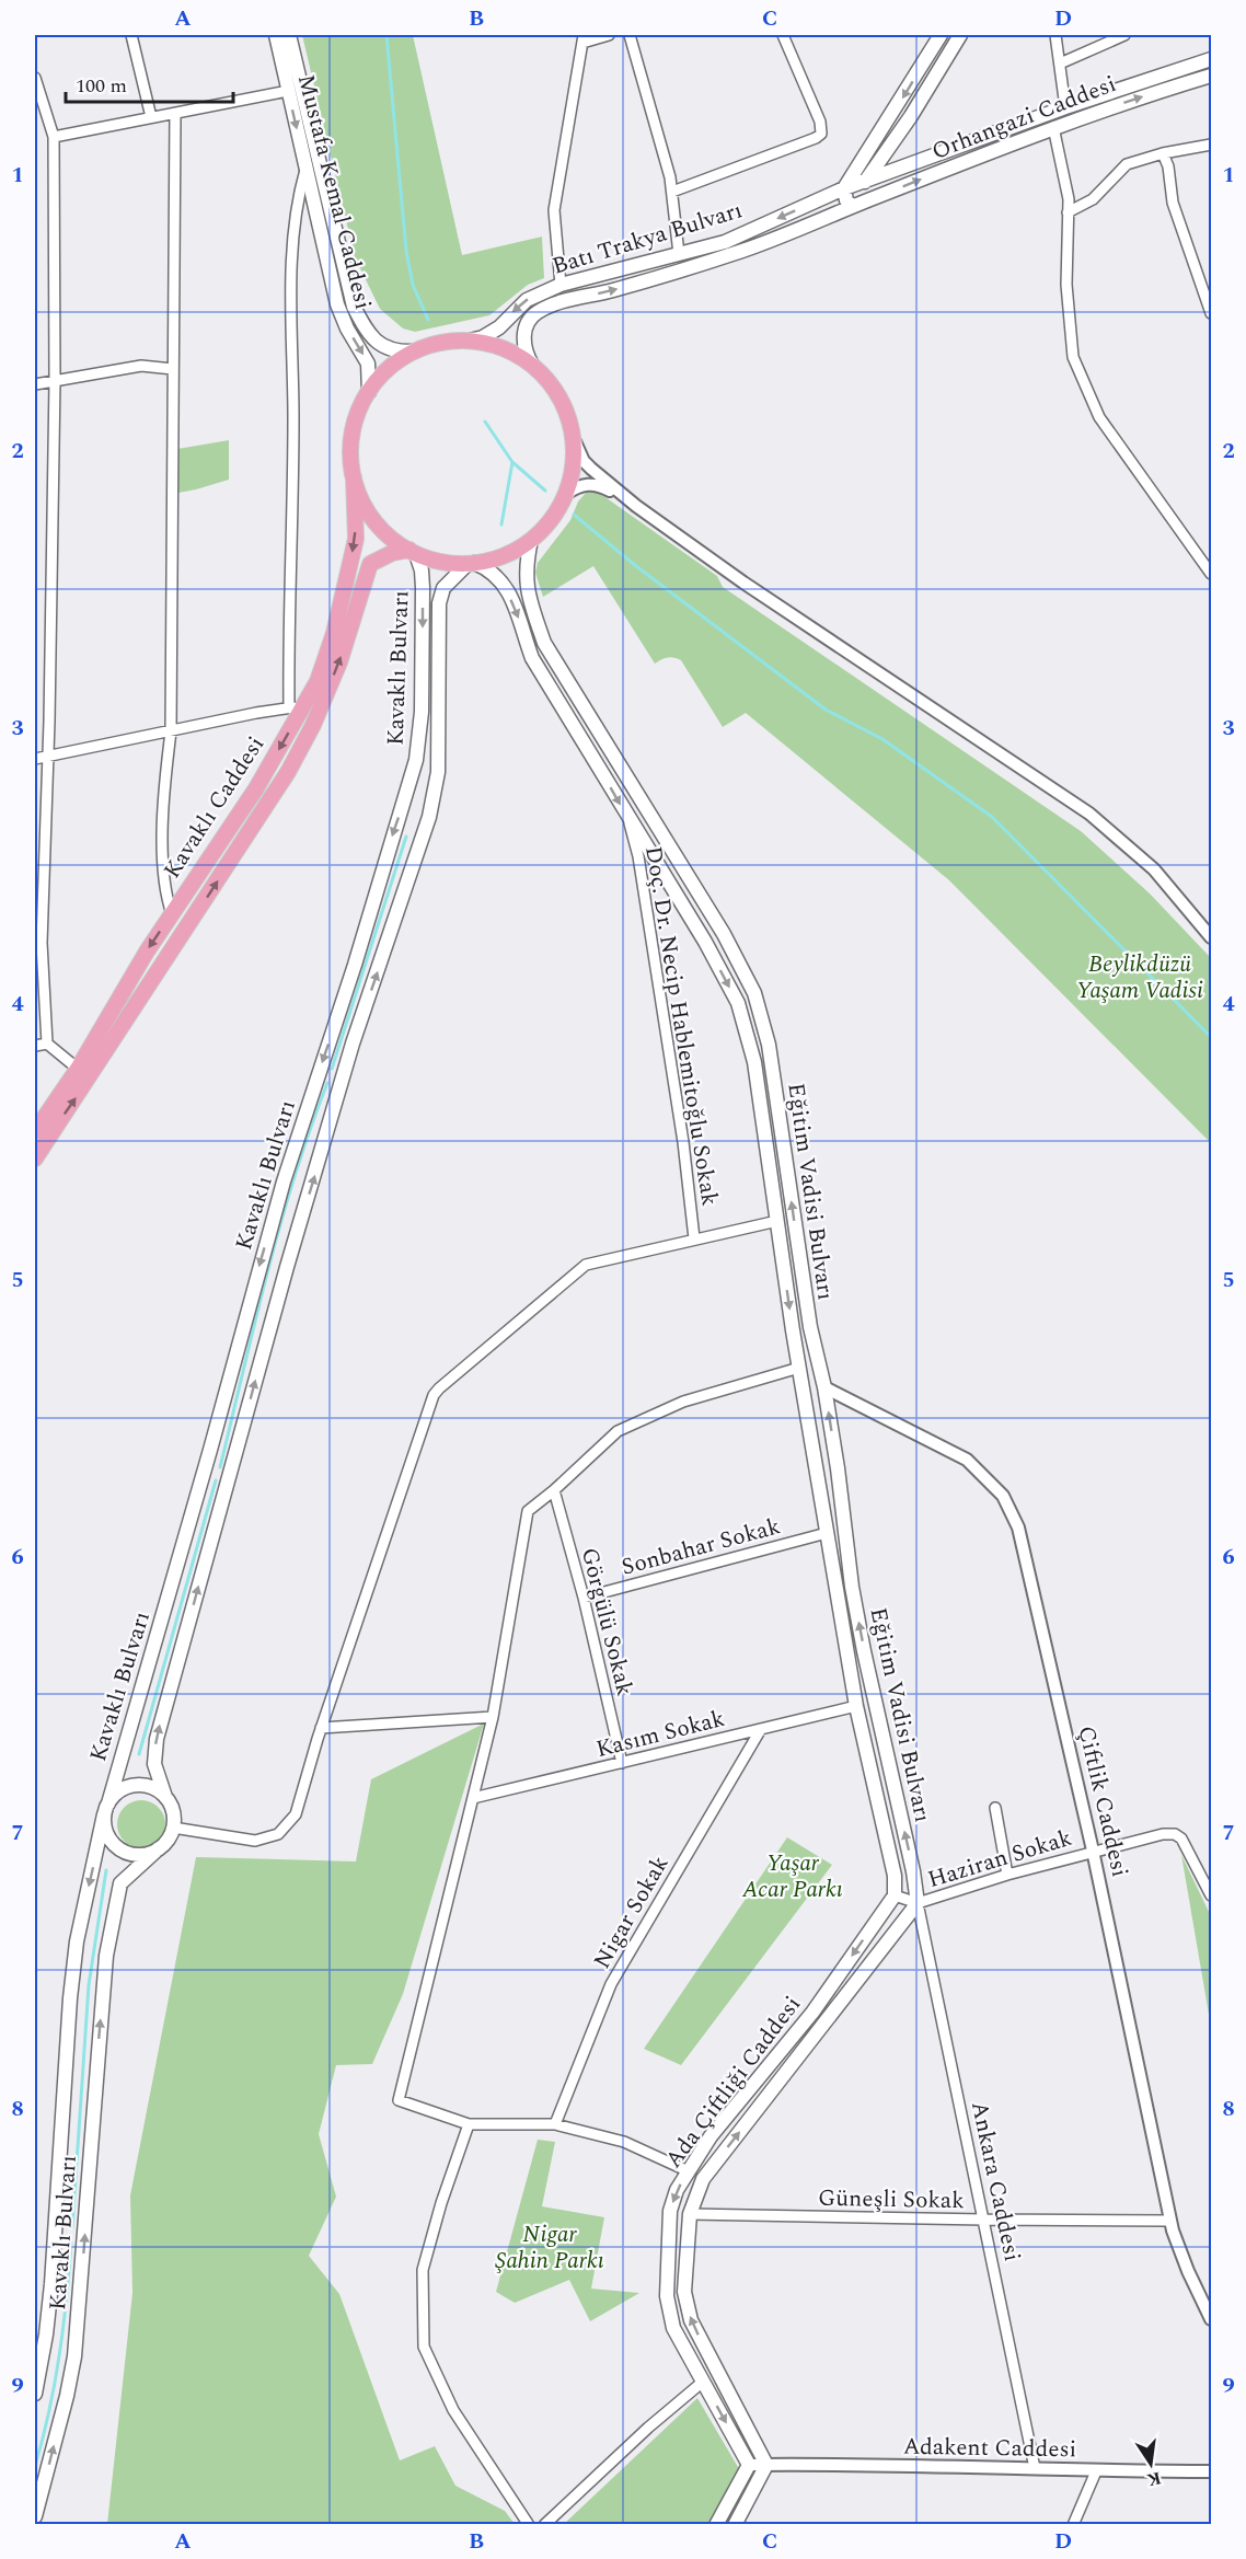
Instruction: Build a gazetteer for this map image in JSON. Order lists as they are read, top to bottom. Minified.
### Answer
{"streets":{"main road":["Orhangazi Caddesi","Mustafa Kemal Caddesi","Batı Trakya Bulvarı","Kavaklı Bulvarı","Kavaklı Caddesi","Eğitim Vadisi Bulvarı","Ada Çiftliği Caddesi"],"street":["Doç. Dr. Necip Hablemitoğlu Sokak","Sonbahar Sokak","Görgülü Sokak","Kasım Sokak","Çiftlik Caddesi","Haziran Sokak","Nigar Sokak","Ankara Caddesi","Güneşli Sokak","Adakent Caddesi"]},"crossings":[["Orhangazi Caddesi","Batı Trakya Bulvarı"],["Mustafa Kemal Caddesi","Batı Trakya Bulvarı"],["Mustafa Kemal Caddesi","Kavaklı Bulvarı"],["Mustafa Kemal Caddesi","Kavaklı Caddesi"],["Mustafa Kemal Caddesi","Eğitim Vadisi Bulvarı"],["Batı Trakya Bulvarı","Kavaklı Bulvarı"],["Batı Trakya Bulvarı","Kavaklı Caddesi"],["Batı Trakya Bulvarı","Eğitim Vadisi Bulvarı"],["Kavaklı Bulvarı","Kavaklı Caddesi"],["Kavaklı Bulvarı","Eğitim Vadisi Bulvarı"],["Kavaklı Caddesi","Eğitim Vadisi Bulvarı"],["Doç. Dr. Necip Hablemitoğlu Sokak","Eğitim Vadisi Bulvarı"],["Eğitim Vadisi Bulvarı","Sonbahar Sokak"],["Eğitim Vadisi Bulvarı","Kasım Sokak"],["Eğitim Vadisi Bulvarı","Çiftlik Caddesi"],["Eğitim Vadisi Bulvarı","Haziran Sokak"],["Eğitim Vadisi Bulvarı","Ada Çiftliği Caddesi"],["Eğitim Vadisi Bulvarı","Ankara Caddesi"],["Sonbahar Sokak","Görgülü Sokak"],["Görgülü Sokak","Kasım Sokak"],["Kasım Sokak","Nigar Sokak"],["Çiftlik Caddesi","Haziran Sokak"],["Çiftlik Caddesi","Güneşli Sokak"],["Haziran Sokak","Ada Çiftliği Caddesi"],["Haziran Sokak","Ankara Caddesi"],["Ada Çiftliği Caddesi","Ankara Caddesi"],["Ada Çiftliği Caddesi","Güneşli Sokak"],["Ada Çiftliği Caddesi","Adakent Caddesi"],["Ankara Caddesi","Güneşli Sokak"],["Ankara Caddesi","Adakent Caddesi"]],"parks":["Beylikdüzü Yaşam Vadisi","Yaşar Acar Parkı","Nigar Şahin Parkı"],"scale_bar":"100 m","north":"bottom","grid":{"columns":["A","B","C","D"],"rows":["1","2","3","4","5","6","7","8","9"]}}
